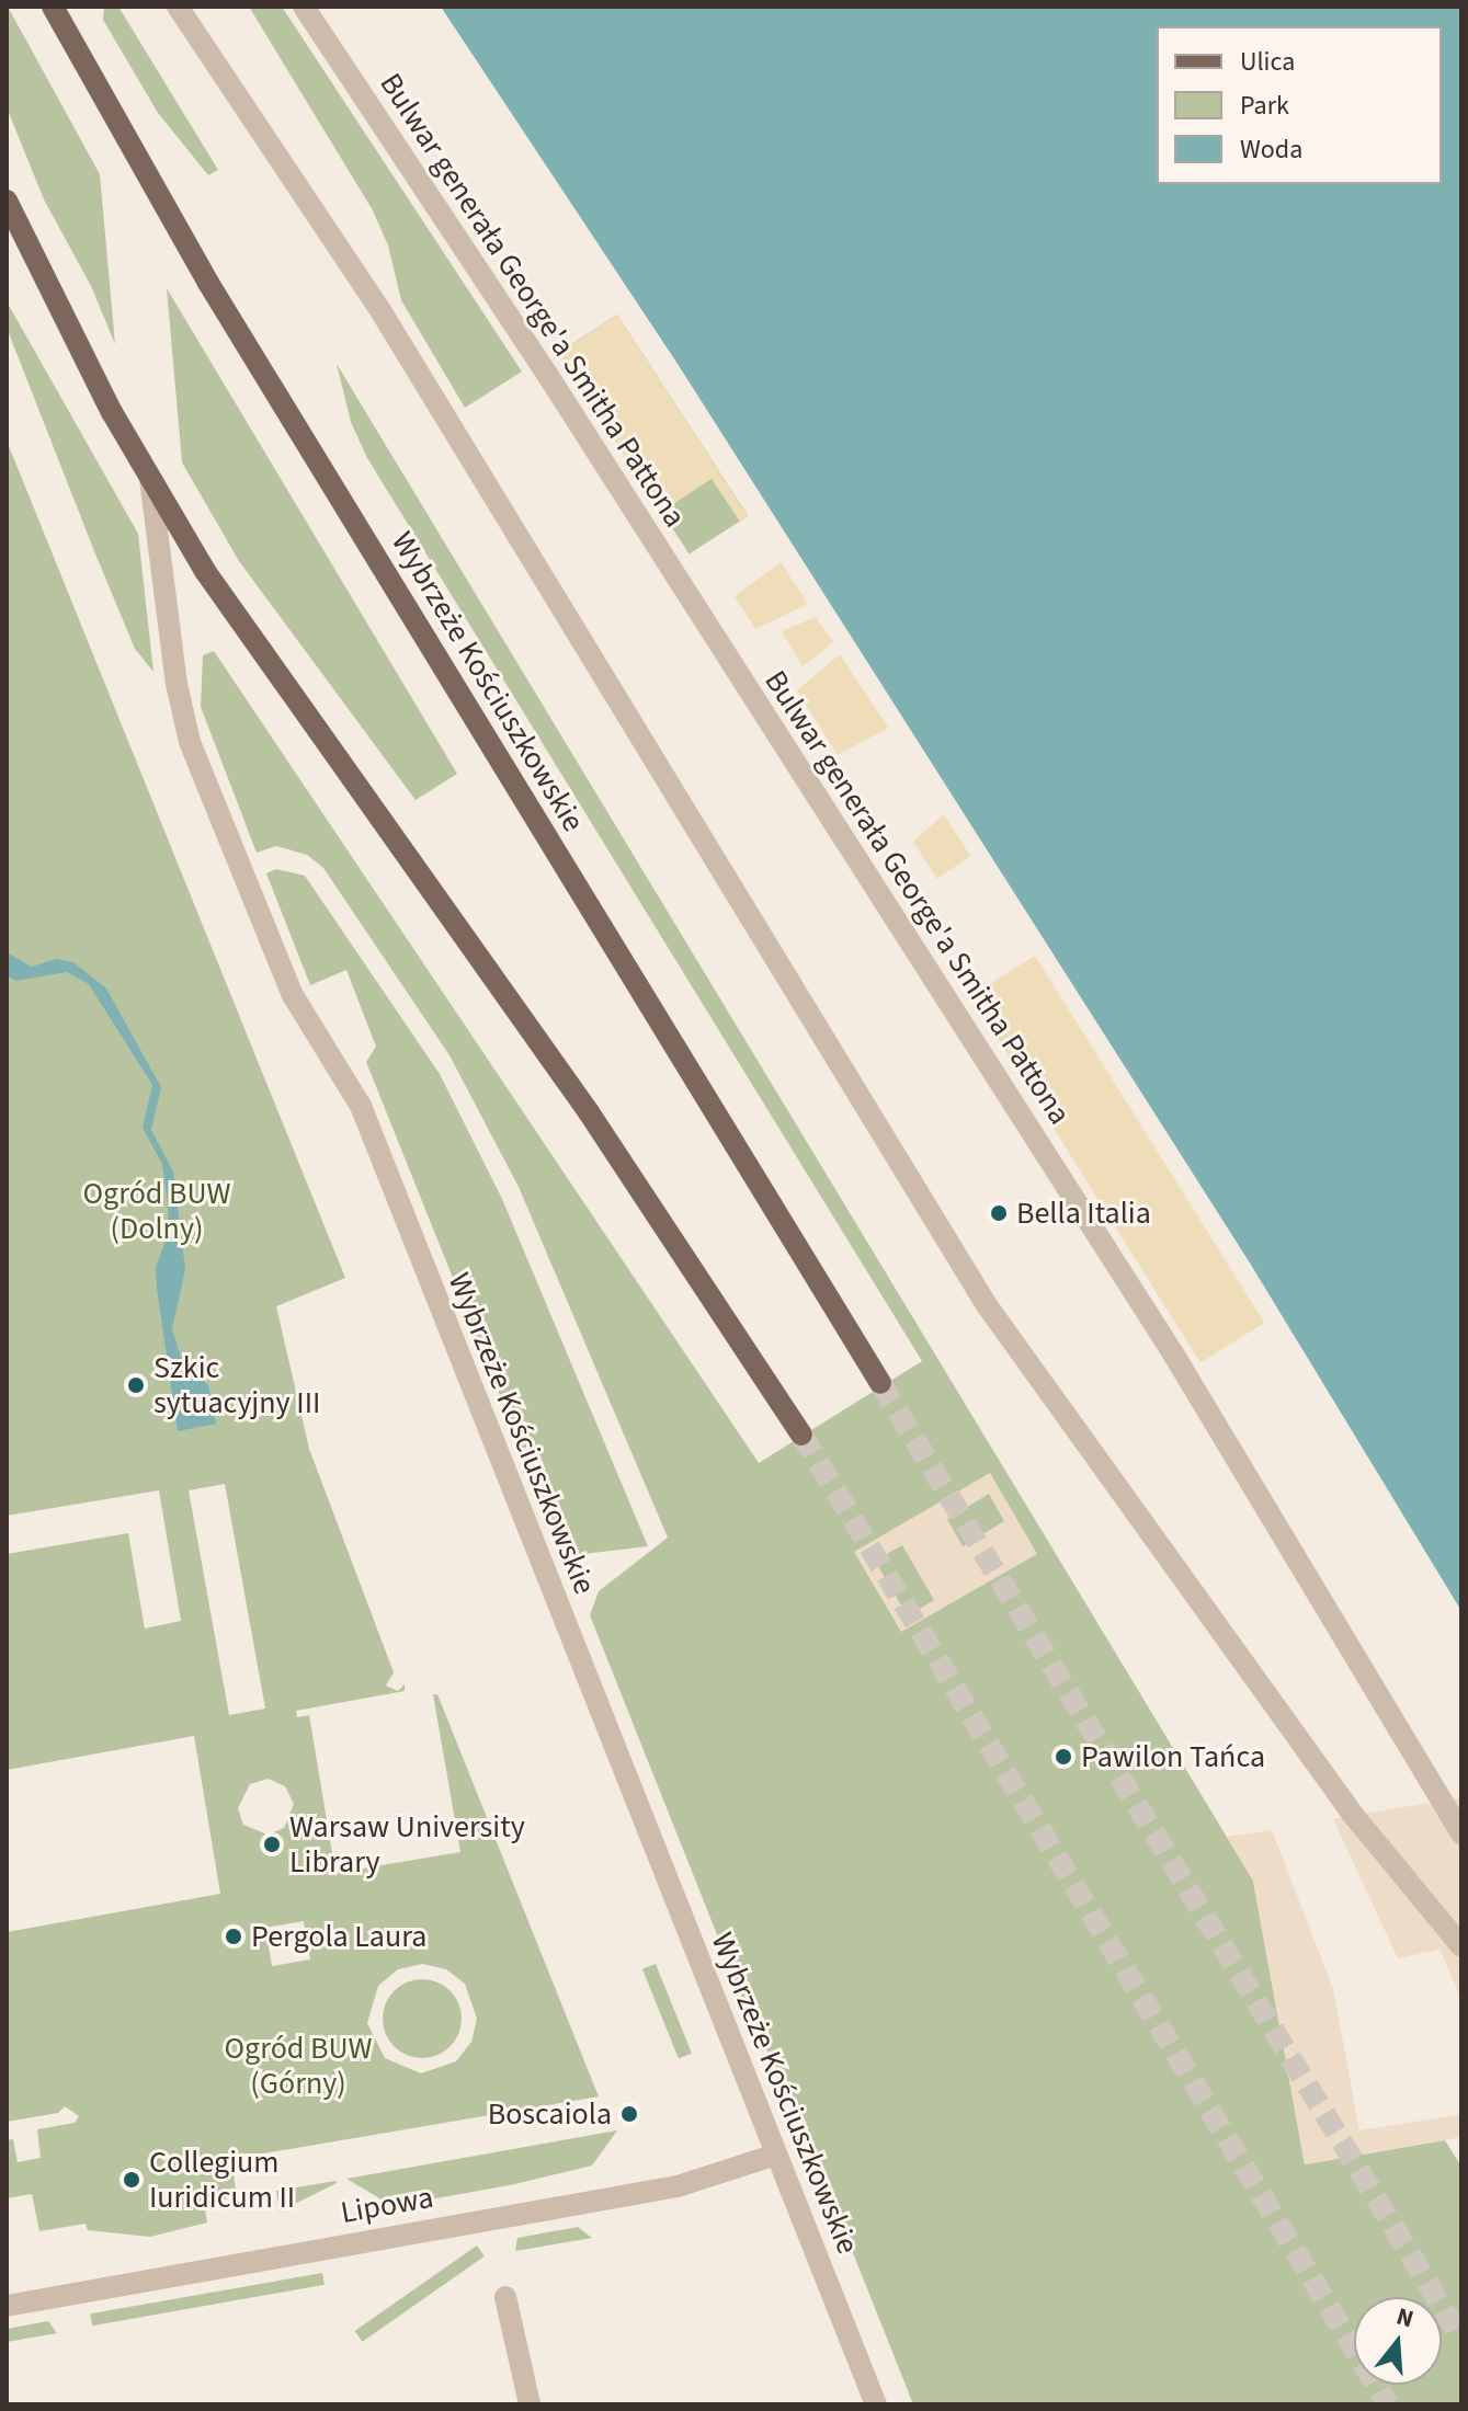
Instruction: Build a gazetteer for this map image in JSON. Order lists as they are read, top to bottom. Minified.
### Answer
{"streets":{"main road":["Wybrzeże Kościuszkowskie"],"street":["Bulwar generała George'a Smitha Pattona","Lipowa"]},"crossings":[["Wybrzeże Kościuszkowskie","Lipowa"]],"parks":["Ogród BUW (Dolny)","Ogród BUW (Górny)"],"places":["Bella Italia","Szkic sytuacyjny III","Pawilon Tańca","Warsaw University Library","Pergola Laura","Boscaiola","Collegium Iuridicum II"],"legend":["Ulica","Park","Woda"],"north":"top"}
